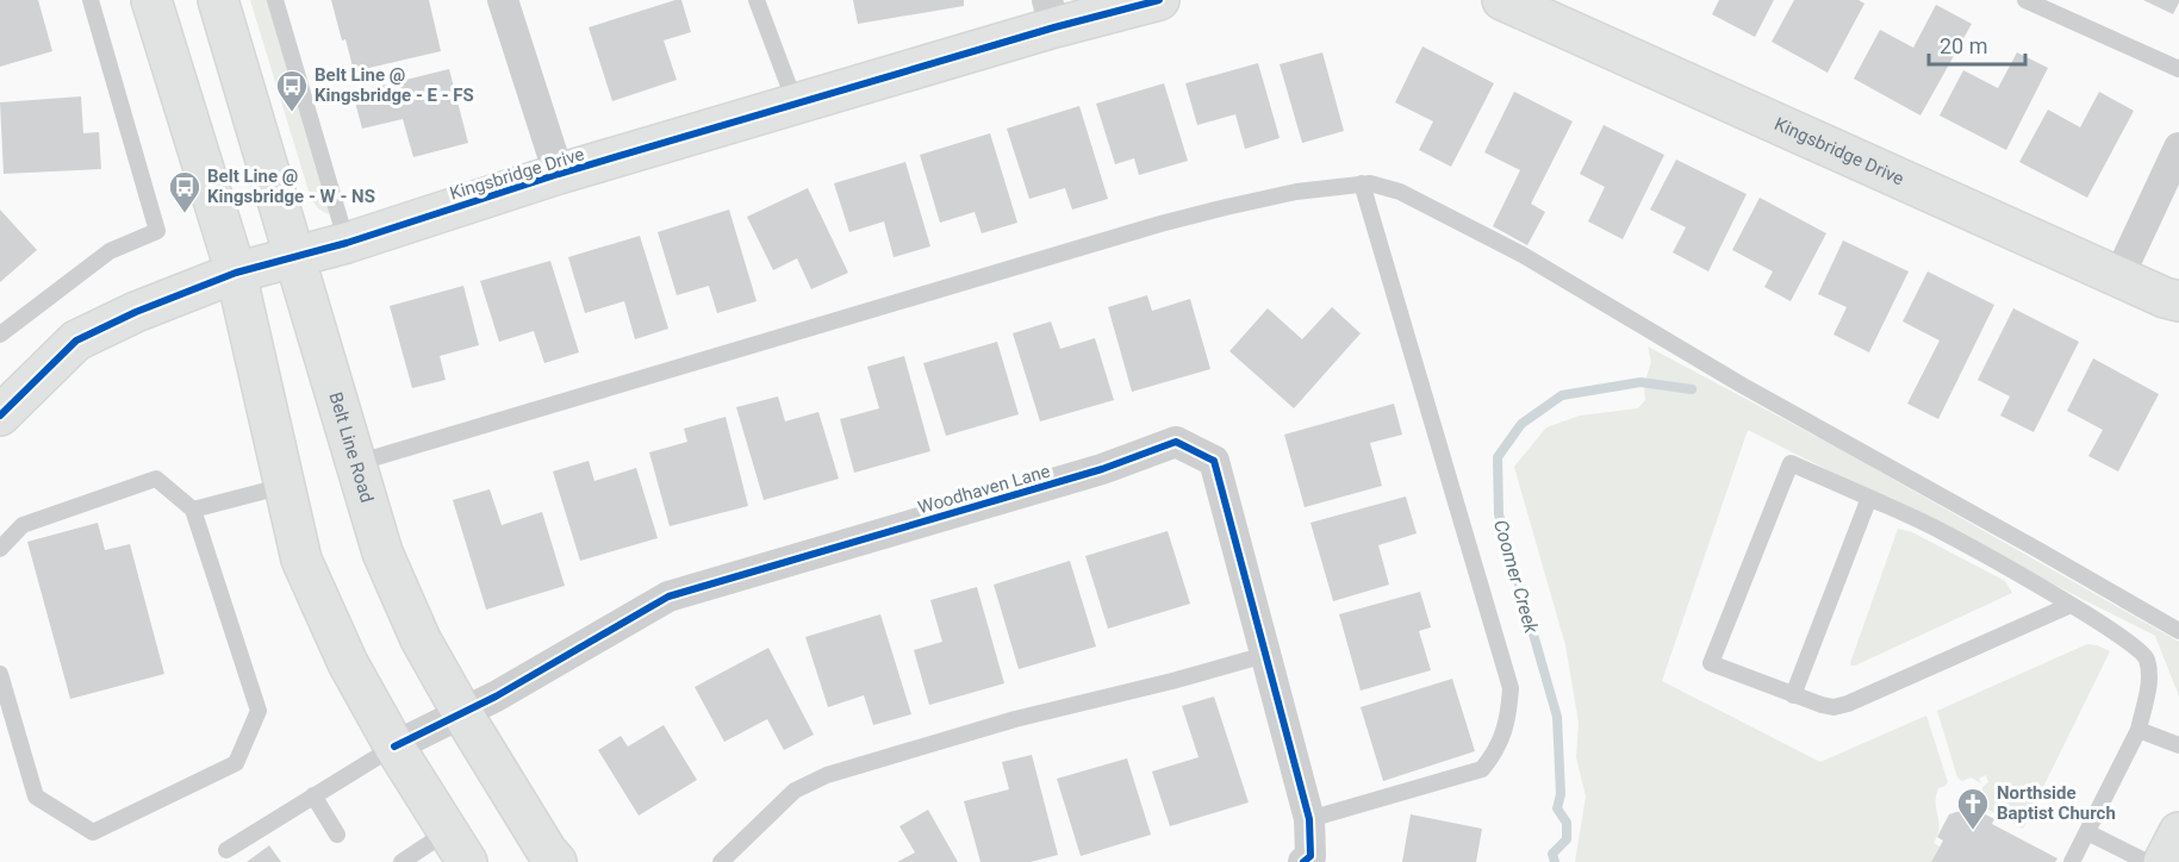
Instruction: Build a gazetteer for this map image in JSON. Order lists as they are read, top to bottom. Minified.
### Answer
{"streets":{"street":["Kingsbridge Drive","Belt Line Road","Woodhaven Lane"]},"crossings":[["Kingsbridge Drive","Belt Line Road"],["Belt Line Road","Woodhaven Lane"]],"water":["Coomer Creek"],"places":{"bus stop":["Belt Line @ Kingsbridge - E - FS","Belt Line @ Kingsbridge - W - NS"],"church":["Northside Baptist Church"]},"scale_bar":"20 m"}
